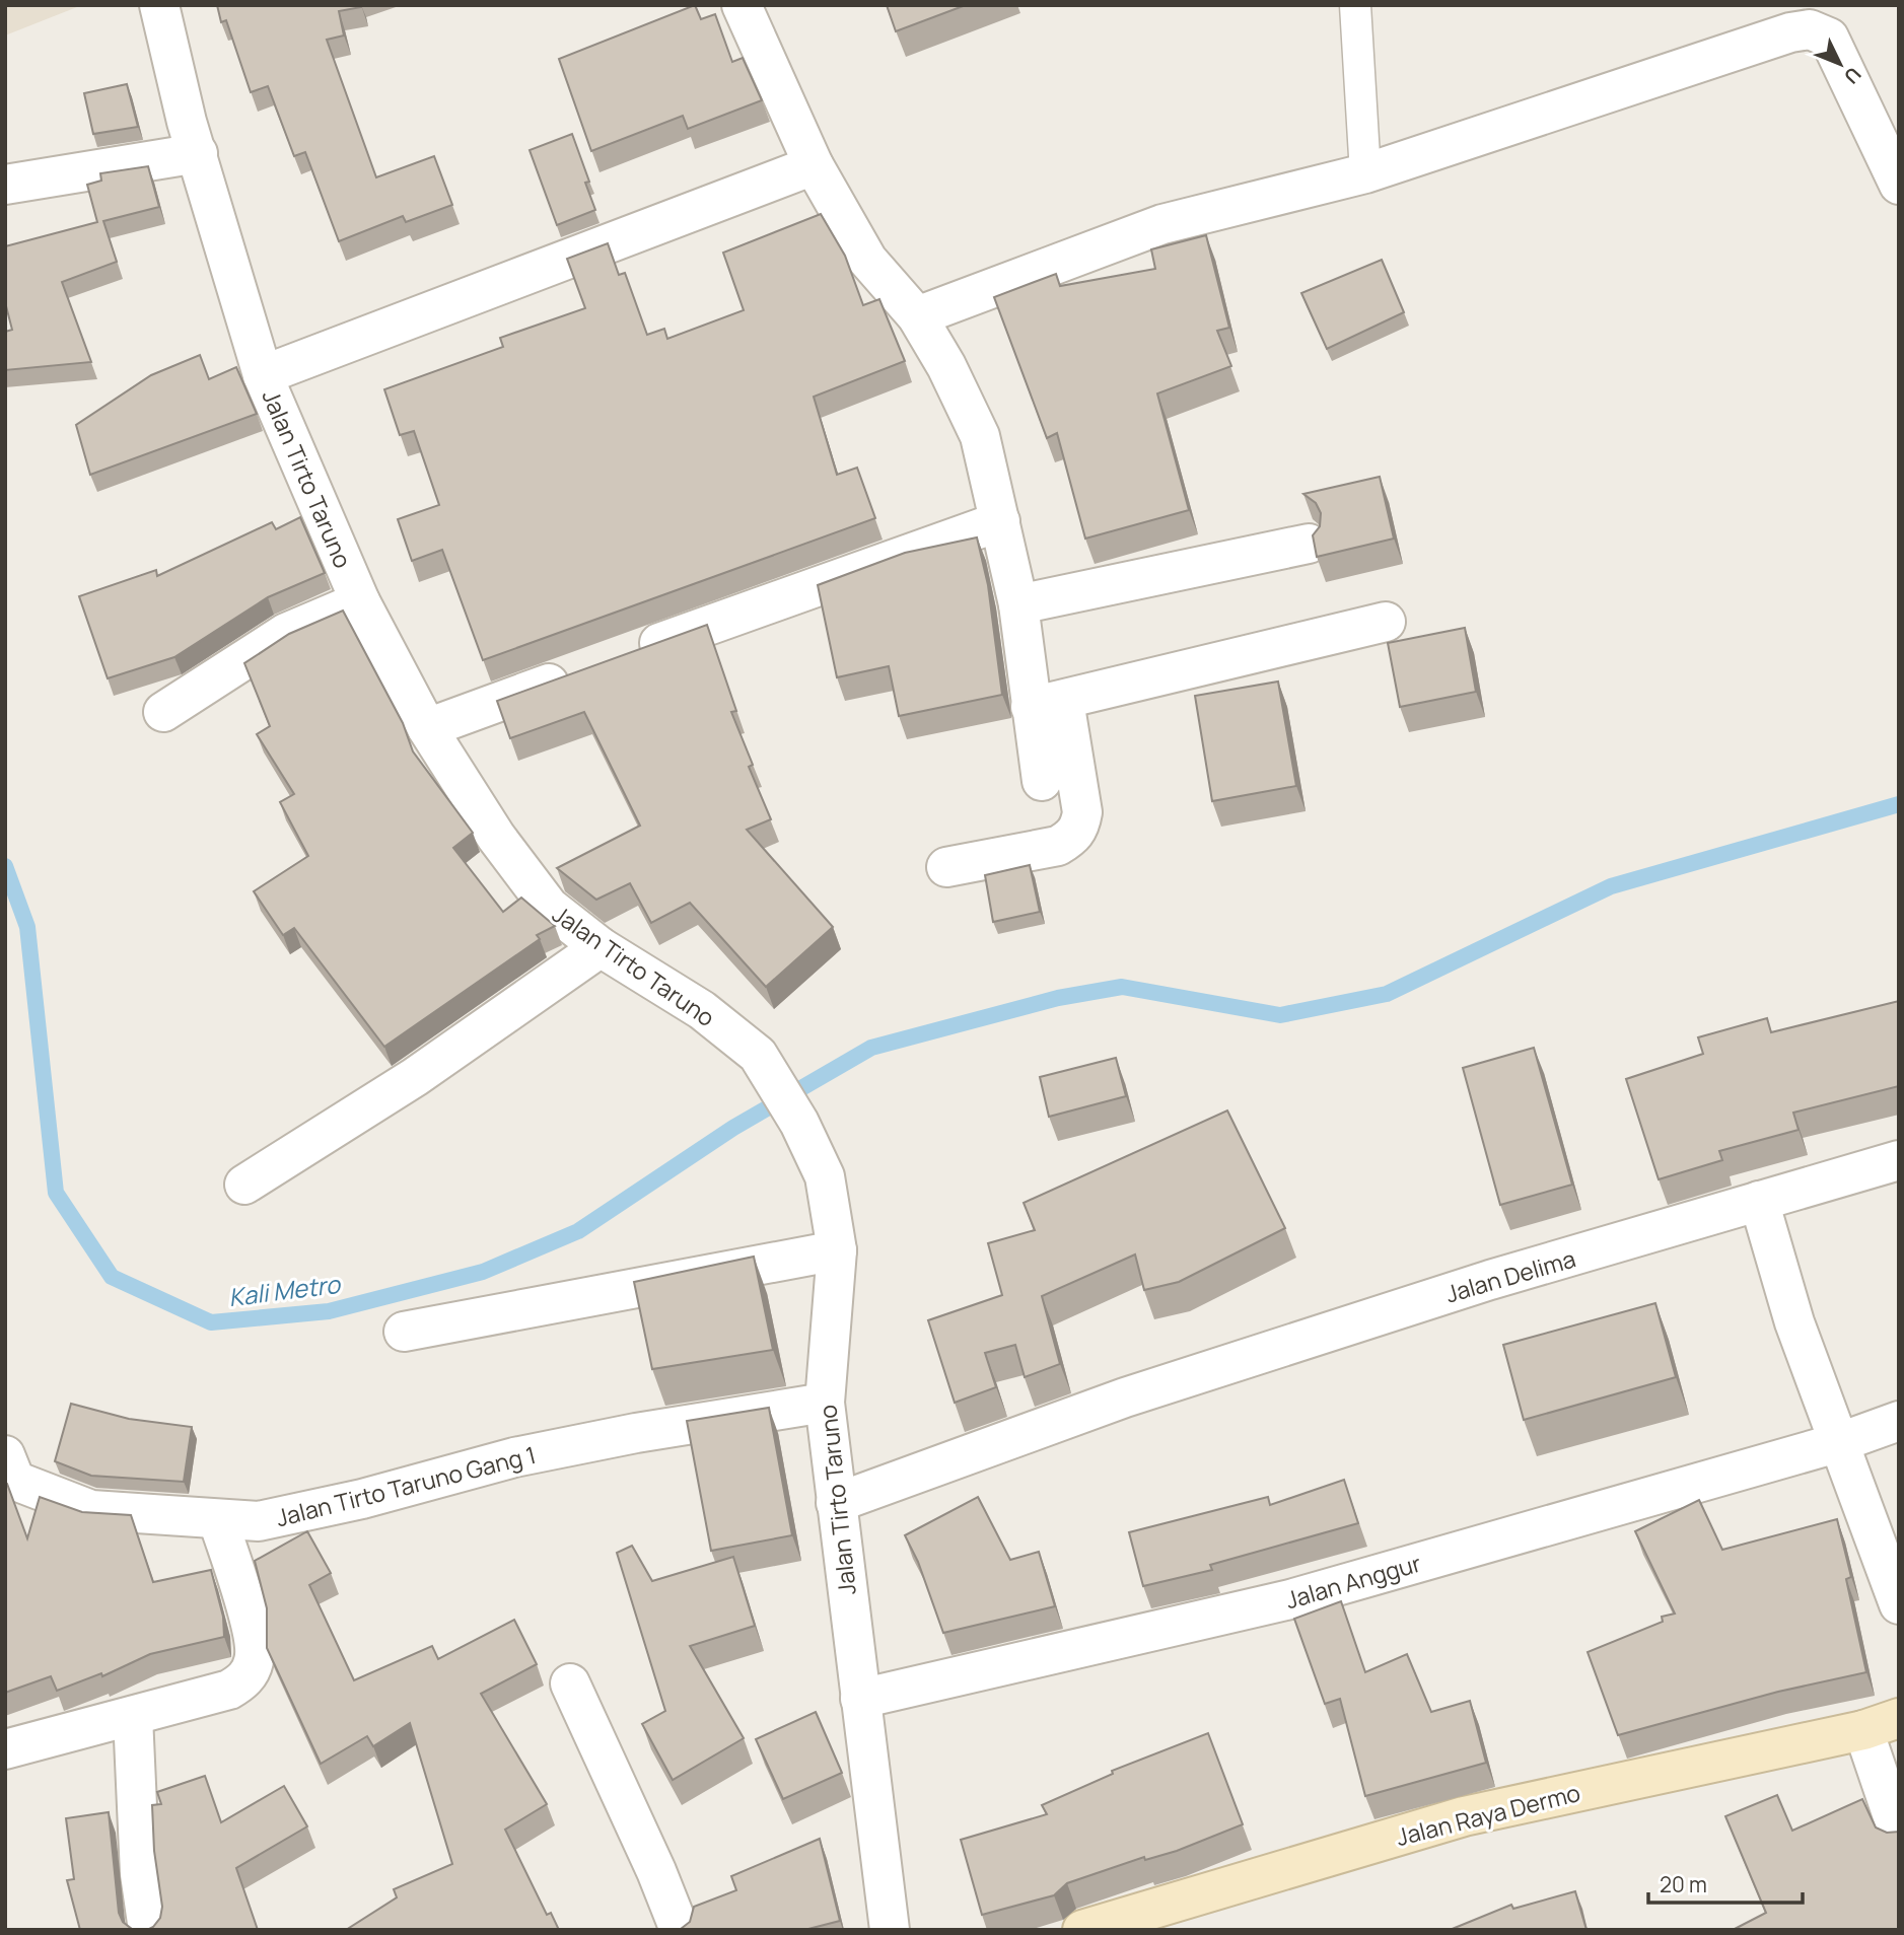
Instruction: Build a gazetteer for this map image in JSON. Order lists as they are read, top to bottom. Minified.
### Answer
{"streets":{"street":["Jalan Tirto Taruno","Jalan Delima","Jalan Tirto Taruno Gang 1","Jalan Anggur","Jalan Raya Dermo"]},"crossings":[["Jalan Tirto Taruno","Jalan Delima"],["Jalan Tirto Taruno","Jalan Tirto Taruno Gang 1"],["Jalan Tirto Taruno","Jalan Anggur"]],"water":["Kali Metro"],"scale_bar":"20 m","north":"bottom right"}
